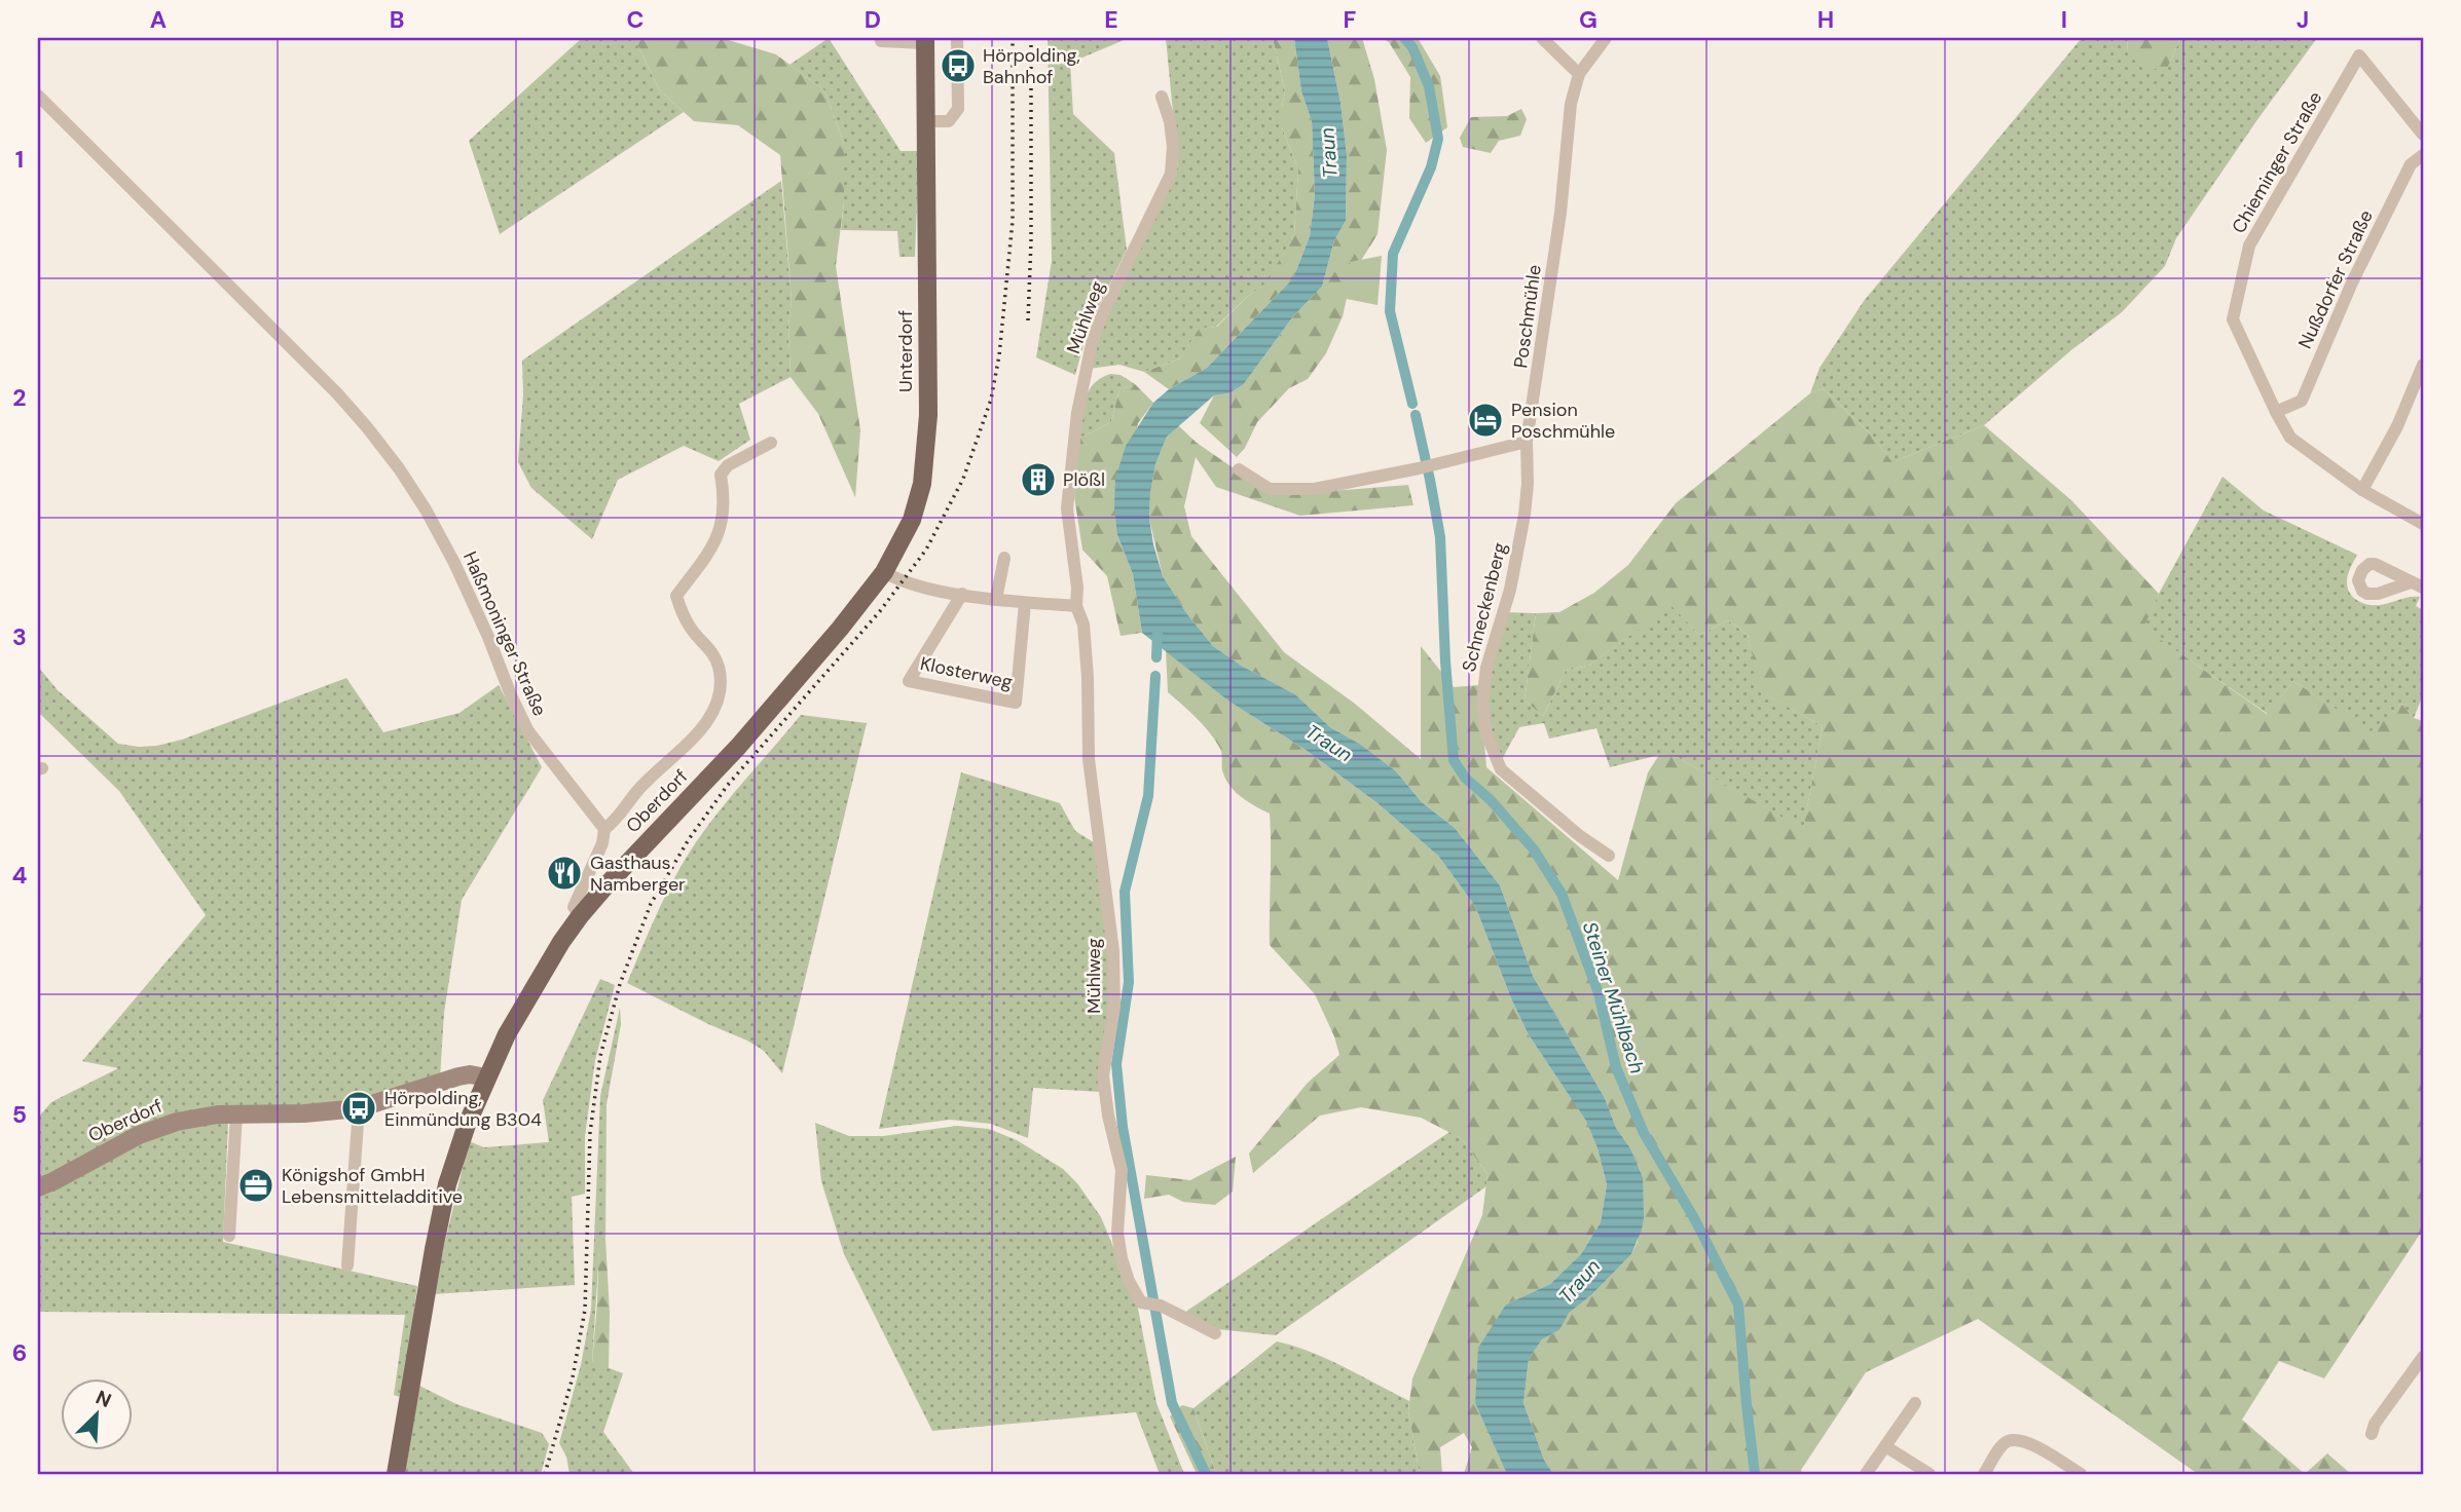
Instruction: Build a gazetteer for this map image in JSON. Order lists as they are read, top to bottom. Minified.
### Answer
{"streets":{"main road":["Unterdorf","Oberdorf"],"street":["Chieminger Straße","Nußdorfer Straße","Poschmühle","Mühlweg","Schneckenberg","Haßmoninger Straße","Klosterweg"]},"crossings":[["Chieminger Straße","Nußdorfer Straße"],["Poschmühle","Schneckenberg"],["Unterdorf","Oberdorf"],["Haßmoninger Straße","Oberdorf"]],"water":["Traun","Steiner Mühlbach"],"places":{"bus stop":["Hörpolding, Bahnhof","Hörpolding, Einmündung B304"],"hotel":["Pension Poschmühle"],"building":["Plößl"],"restaurant":["Gasthaus Namberger"],"office":["Königshof GmbH Lebensmitteladditive"]},"north":"top right","grid":{"columns":["A","B","C","D","E","F","G","H","I","J"],"rows":["1","2","3","4","5","6"]}}
